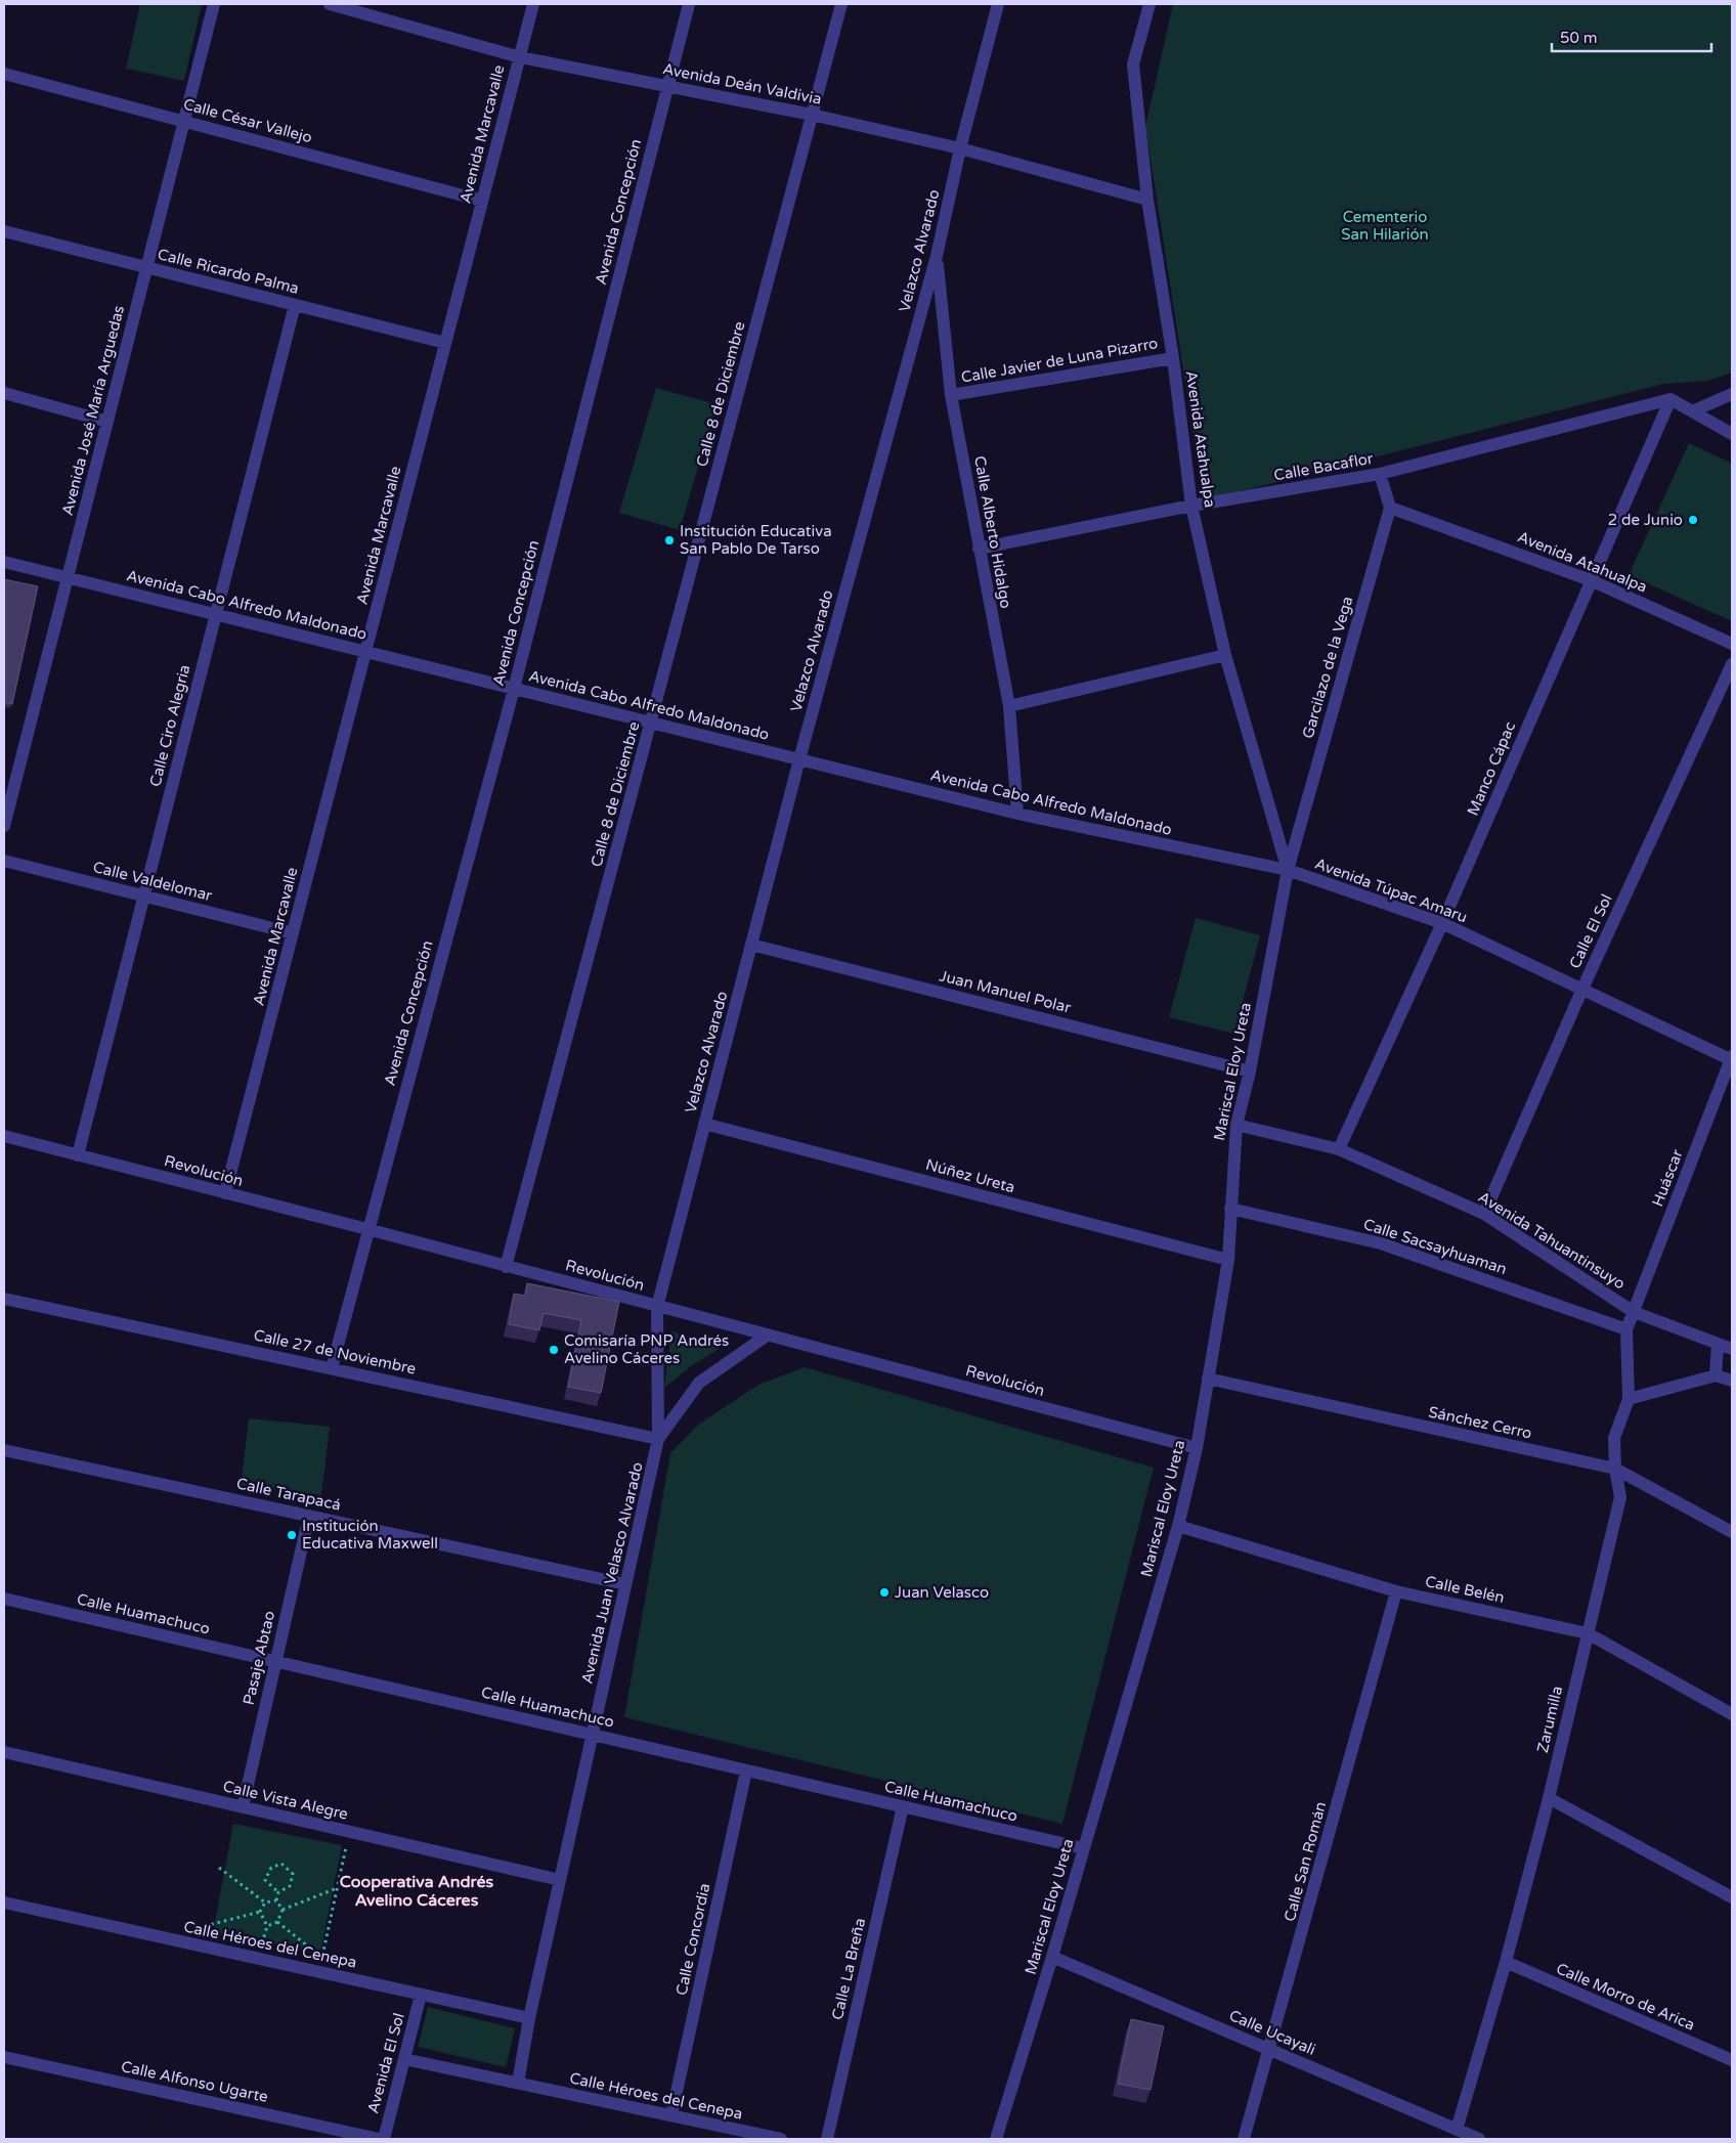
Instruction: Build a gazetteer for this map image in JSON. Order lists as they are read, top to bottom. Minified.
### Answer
{"streets":{"street":["Avenida Deán Valdivia","Calle César Vallejo","Avenida Marcavalle","Avenida Concepción","Velazco Alvarado","Calle Ricardo Palma","Calle Javier de Luna Pizarro","Calle 8 de Diciembre","Avenida José María Arguedas","Avenida Atahualpa","Calle Bacaflor","Calle Alberto Hidalgo","Avenida Cabo Alfredo Maldonado","Garcilazo de la Vega","Calle Ciro Alegria","Manco Cápac","Calle Valdelomar","Avenida Túpac Amaru","Calle El Sol","Juan Manuel Polar","Mariscal Eloy Ureta","Revolución","Núñez Ureta","Huáscar","Avenida Tahuantinsuyo","Calle Sacsayhuaman","Calle 27 de Noviembre","Sánchez Cerro","Calle Tarapacá","Avenida Juan Velasco Alvarado","Calle Belén","Calle Huamachuco","Pasaje Abtao","Zarumilla","Calle Vista Alegre","Calle San Román","Calle Concordia","Calle Héroes del Cenepa","Calle La Breña","Calle Morro de Arica","Calle Ucayali","Avenida El Sol","Calle Alfonso Ugarte"]},"crossings":[["Avenida Deán Valdivia","Avenida Marcavalle"],["Avenida Deán Valdivia","Avenida Concepción"],["Avenida Deán Valdivia","Velazco Alvarado"],["Avenida Deán Valdivia","Calle 8 de Diciembre"],["Avenida Deán Valdivia","Avenida Atahualpa"],["Calle César Vallejo","Avenida Marcavalle"],["Calle César Vallejo","Avenida José María Arguedas"],["Avenida Marcavalle","Calle Ricardo Palma"],["Avenida Marcavalle","Avenida Cabo Alfredo Maldonado"],["Avenida Marcavalle","Calle Valdelomar"],["Avenida Marcavalle","Revolución"],["Avenida Concepción","Avenida Cabo Alfredo Maldonado"],["Avenida Concepción","Revolución"],["Avenida Concepción","Calle 27 de Noviembre"],["Velazco Alvarado","Calle Alberto Hidalgo"],["Velazco Alvarado","Avenida Cabo Alfredo Maldonado"],["Velazco Alvarado","Juan Manuel Polar"],["Velazco Alvarado","Revolución"],["Velazco Alvarado","Núñez Ureta"],["Velazco Alvarado","Avenida Juan Velasco Alvarado"],["Calle Ricardo Palma","Avenida José María Arguedas"],["Calle Ricardo Palma","Calle Ciro Alegria"],["Calle Javier de Luna Pizarro","Avenida Atahualpa"],["Calle Javier de Luna Pizarro","Calle Alberto Hidalgo"],["Calle 8 de Diciembre","Avenida Cabo Alfredo Maldonado"],["Calle 8 de Diciembre","Revolución"],["Avenida José María Arguedas","Avenida Cabo Alfredo Maldonado"],["Avenida Atahualpa","Calle Bacaflor"],["Avenida Atahualpa","Avenida Cabo Alfredo Maldonado"],["Avenida Atahualpa","Garcilazo de la Vega"],["Avenida Atahualpa","Manco Cápac"],["Avenida Atahualpa","Avenida Túpac Amaru"],["Avenida Atahualpa","Mariscal Eloy Ureta"],["Calle Bacaflor","Calle Alberto Hidalgo"],["Calle Bacaflor","Manco Cápac"],["Calle Alberto Hidalgo","Avenida Cabo Alfredo Maldonado"],["Avenida Cabo Alfredo Maldonado","Garcilazo de la Vega"],["Avenida Cabo Alfredo Maldonado","Calle Ciro Alegria"],["Avenida Cabo Alfredo Maldonado","Avenida Túpac Amaru"],["Avenida Cabo Alfredo Maldonado","Mariscal Eloy Ureta"],["Garcilazo de la Vega","Avenida Túpac Amaru"],["Garcilazo de la Vega","Mariscal Eloy Ureta"],["Calle Ciro Alegria","Calle Valdelomar"],["Calle Ciro Alegria","Revolución"],["Manco Cápac","Avenida Túpac Amaru"],["Manco Cápac","Avenida Tahuantinsuyo"],["Avenida Túpac Amaru","Calle El Sol"],["Avenida Túpac Amaru","Mariscal Eloy Ureta"],["Avenida Túpac Amaru","Huáscar"],["Calle El Sol","Avenida Tahuantinsuyo"],["Juan Manuel Polar","Mariscal Eloy Ureta"],["Mariscal Eloy Ureta","Revolución"],["Mariscal Eloy Ureta","Núñez Ureta"],["Mariscal Eloy Ureta","Avenida Tahuantinsuyo"],["Mariscal Eloy Ureta","Calle Sacsayhuaman"],["Mariscal Eloy Ureta","Sánchez Cerro"],["Mariscal Eloy Ureta","Calle Belén"],["Mariscal Eloy Ureta","Calle Huamachuco"],["Mariscal Eloy Ureta","Calle Ucayali"],["Revolución","Avenida Juan Velasco Alvarado"],["Huáscar","Avenida Tahuantinsuyo"],["Huáscar","Zarumilla"],["Avenida Tahuantinsuyo","Zarumilla"],["Calle Sacsayhuaman","Zarumilla"],["Calle 27 de Noviembre","Avenida Juan Velasco Alvarado"],["Sánchez Cerro","Zarumilla"],["Calle Tarapacá","Avenida Juan Velasco Alvarado"],["Calle Tarapacá","Pasaje Abtao"],["Avenida Juan Velasco Alvarado","Calle Huamachuco"],["Avenida Juan Velasco Alvarado","Calle Vista Alegre"],["Avenida Juan Velasco Alvarado","Calle Héroes del Cenepa"],["Calle Belén","Zarumilla"],["Calle Belén","Calle San Román"],["Calle Huamachuco","Pasaje Abtao"],["Calle Huamachuco","Calle Concordia"],["Calle Huamachuco","Calle La Breña"],["Pasaje Abtao","Calle Vista Alegre"],["Zarumilla","Calle Morro de Arica"],["Zarumilla","Calle Ucayali"],["Calle San Román","Calle Ucayali"],["Calle Concordia","Calle Héroes del Cenepa"],["Calle Héroes del Cenepa","Avenida El Sol"]],"districts":["Cooperativa Andrés Avelino Cáceres"],"parks":["Cementerio San Hilarión"],"places":["2 de Junio","Institución Educativa San Pablo De Tarso","Comisaría PNP Andrés Avelino Cáceres","Institución Educativa Maxwell","Juan Velasco"],"scale_bar":"50 m"}
